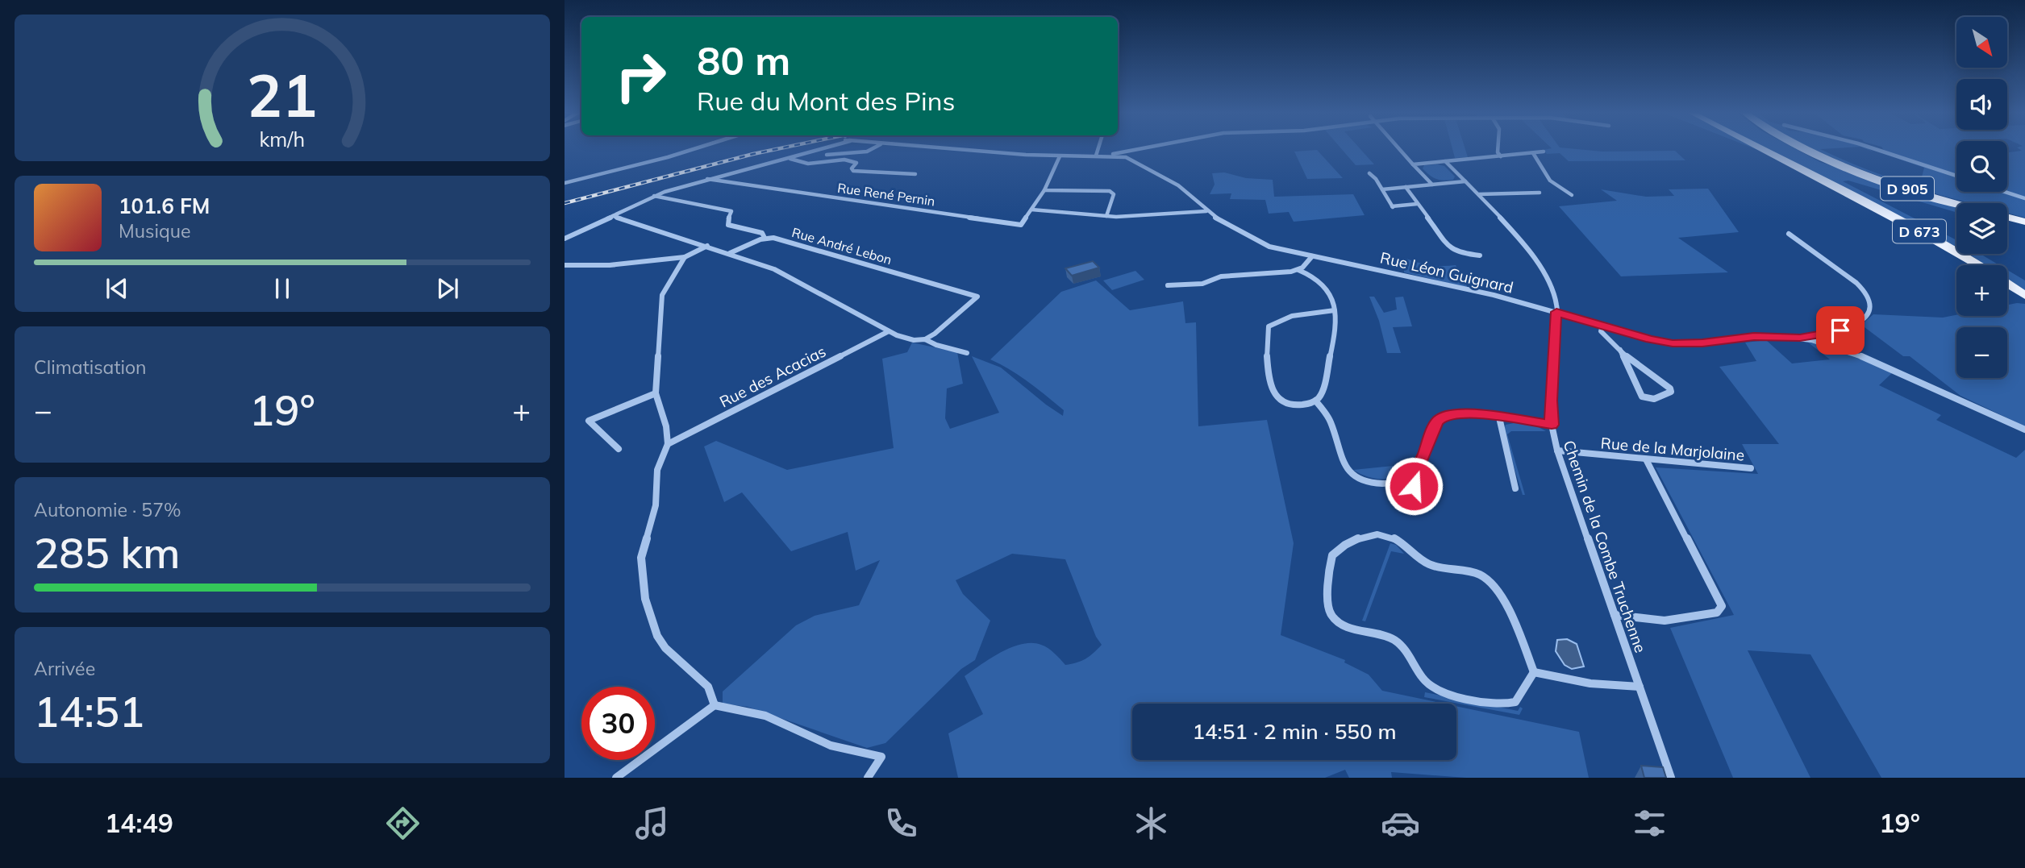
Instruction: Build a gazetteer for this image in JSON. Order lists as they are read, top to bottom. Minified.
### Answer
{"streets":{"main road":["D 905","D 673"],"street":["Rue René Pernin","Rue André Lebon","Rue Léon Guignard","Rue des Acacias","Rue de la Marjolaine","Chemin de la Combe Truchenne"]},"crossings":[["Rue René Pernin","Rue Léon Guignard"],["Rue André Lebon","Rue Léon Guignard"],["Rue Léon Guignard","Chemin de la Combe Truchenne"],["Rue de la Marjolaine","Chemin de la Combe Truchenne"]],"north":"bottom right","page":{"map_buttons":["+","−"],"turn":["80 m","Rue du Mont des Pins"],"song":["101.6 FM","Musique"],"tile":["Climatisation",["Autonomie · 57%","285 km"],["Arrivée","14:51"]],"heat":["−","19°","+"],"limit":"30","trip":"14:51 · 2 min · 550 m","tabs":["14:49","19°"],"gauge":["21","km/h"]}}
